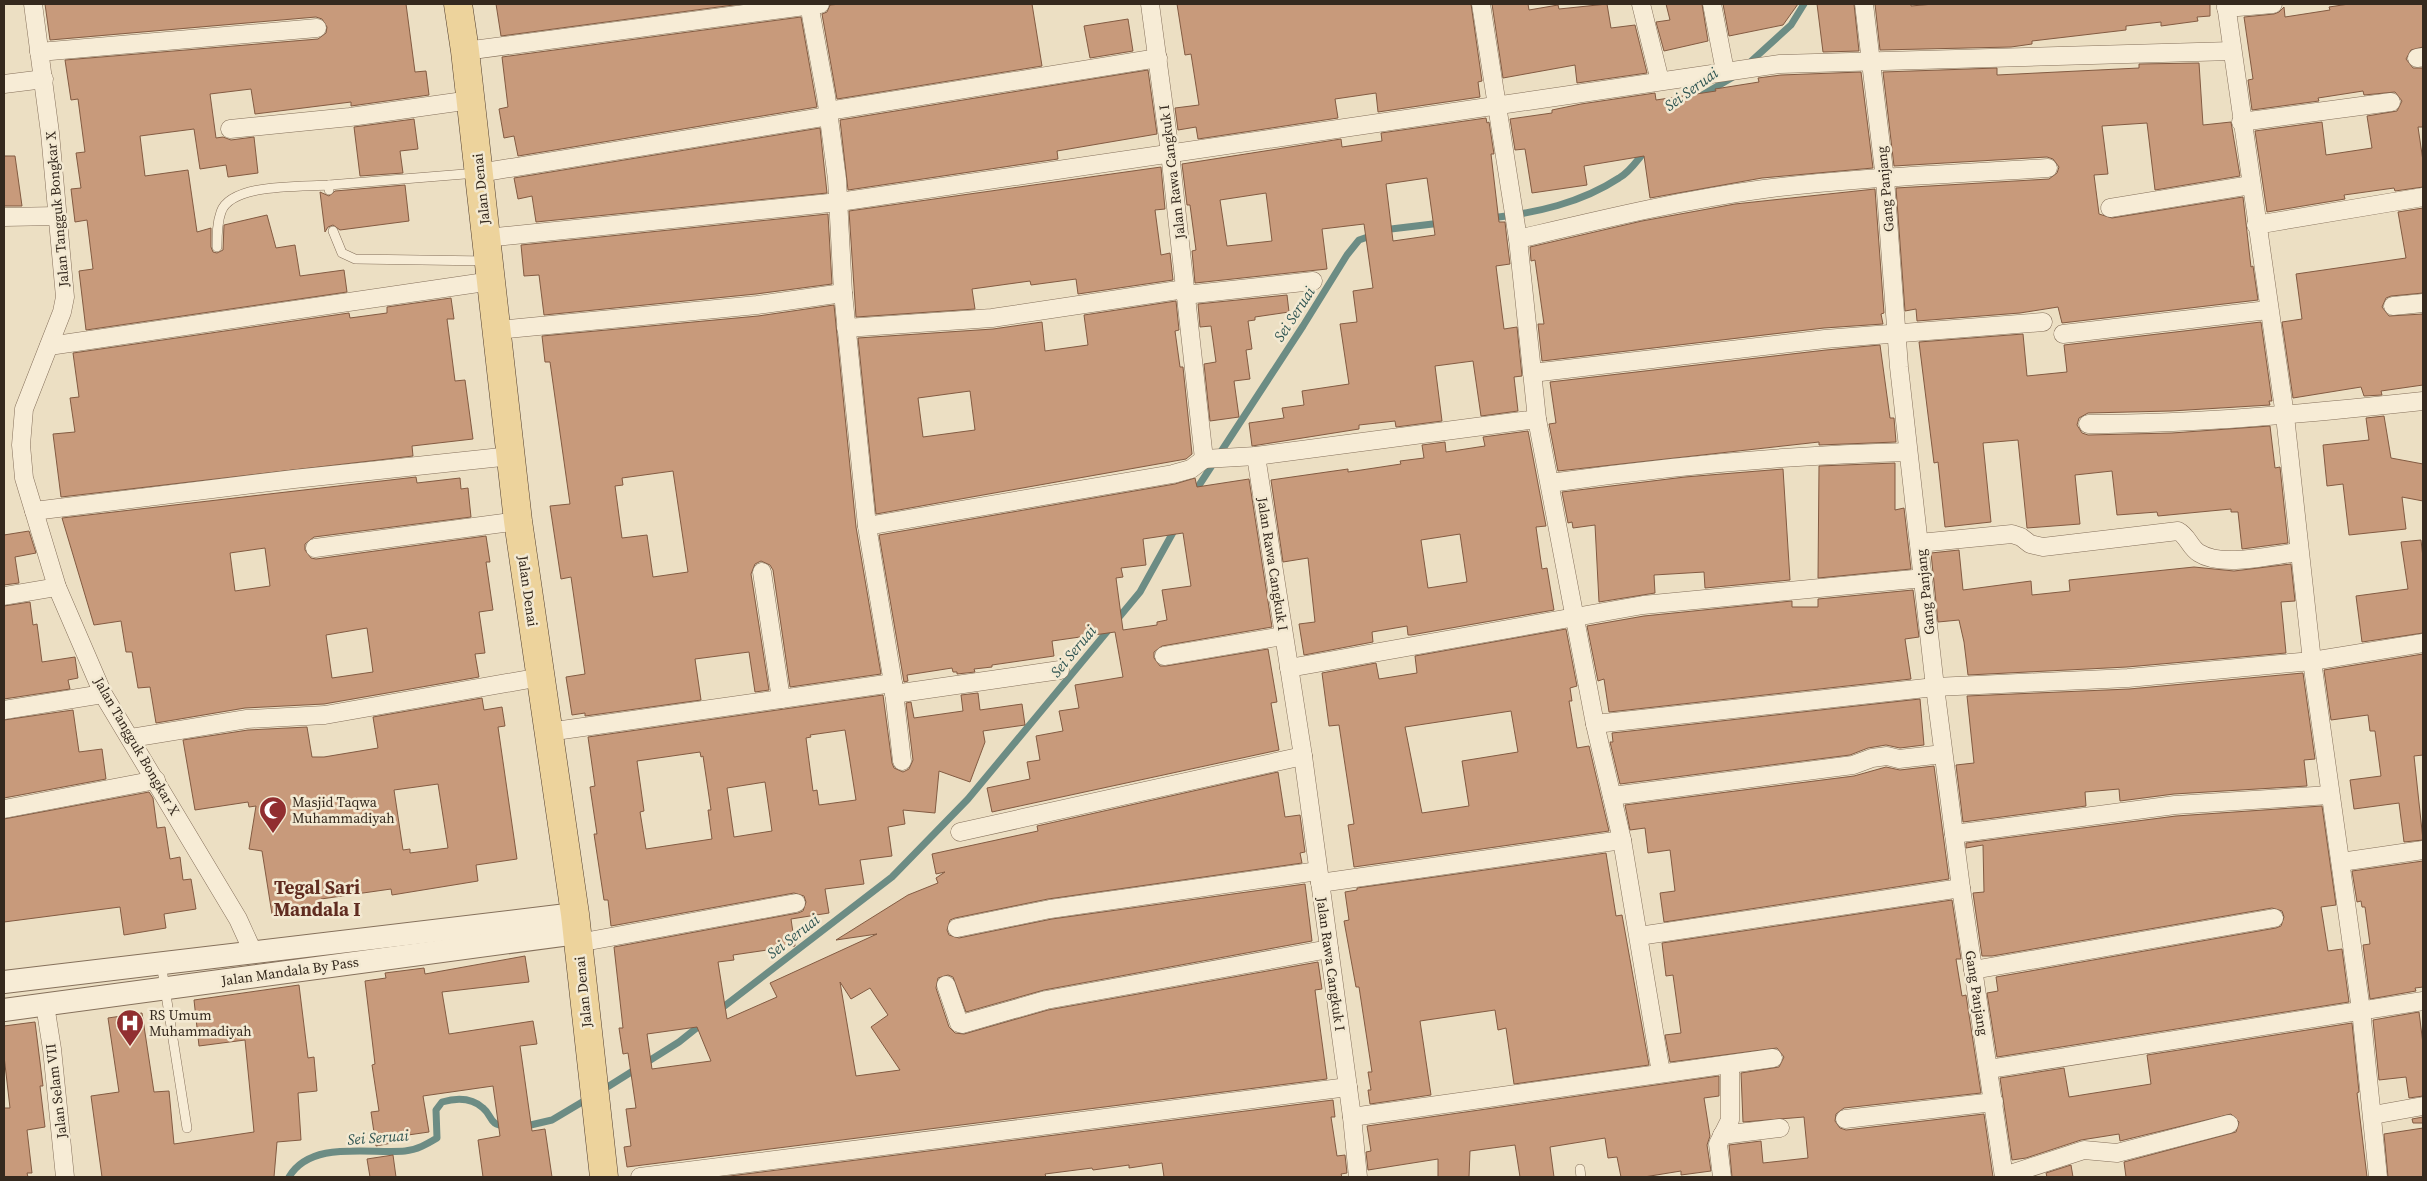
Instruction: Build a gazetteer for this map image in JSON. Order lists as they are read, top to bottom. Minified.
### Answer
{"streets":{"main road":["Jalan Denai"],"street":["Jalan Rawa Cangkuk I","Gang Panjang","Jalan Tangguk Bongkar X","Jalan Mandala By Pass","Jalan Selam VII"]},"crossings":[["Jalan Denai","Jalan Mandala By Pass"],["Jalan Tangguk Bongkar X","Jalan Mandala By Pass"],["Jalan Mandala By Pass","Jalan Selam VII"]],"districts":["Tegal Sari Mandala I"],"water":["Sei Seruai"],"places":{"mosque":["Masjid Taqwa Muhammadiyah"],"hospital":["RS Umum Muhammadiyah"]}}
